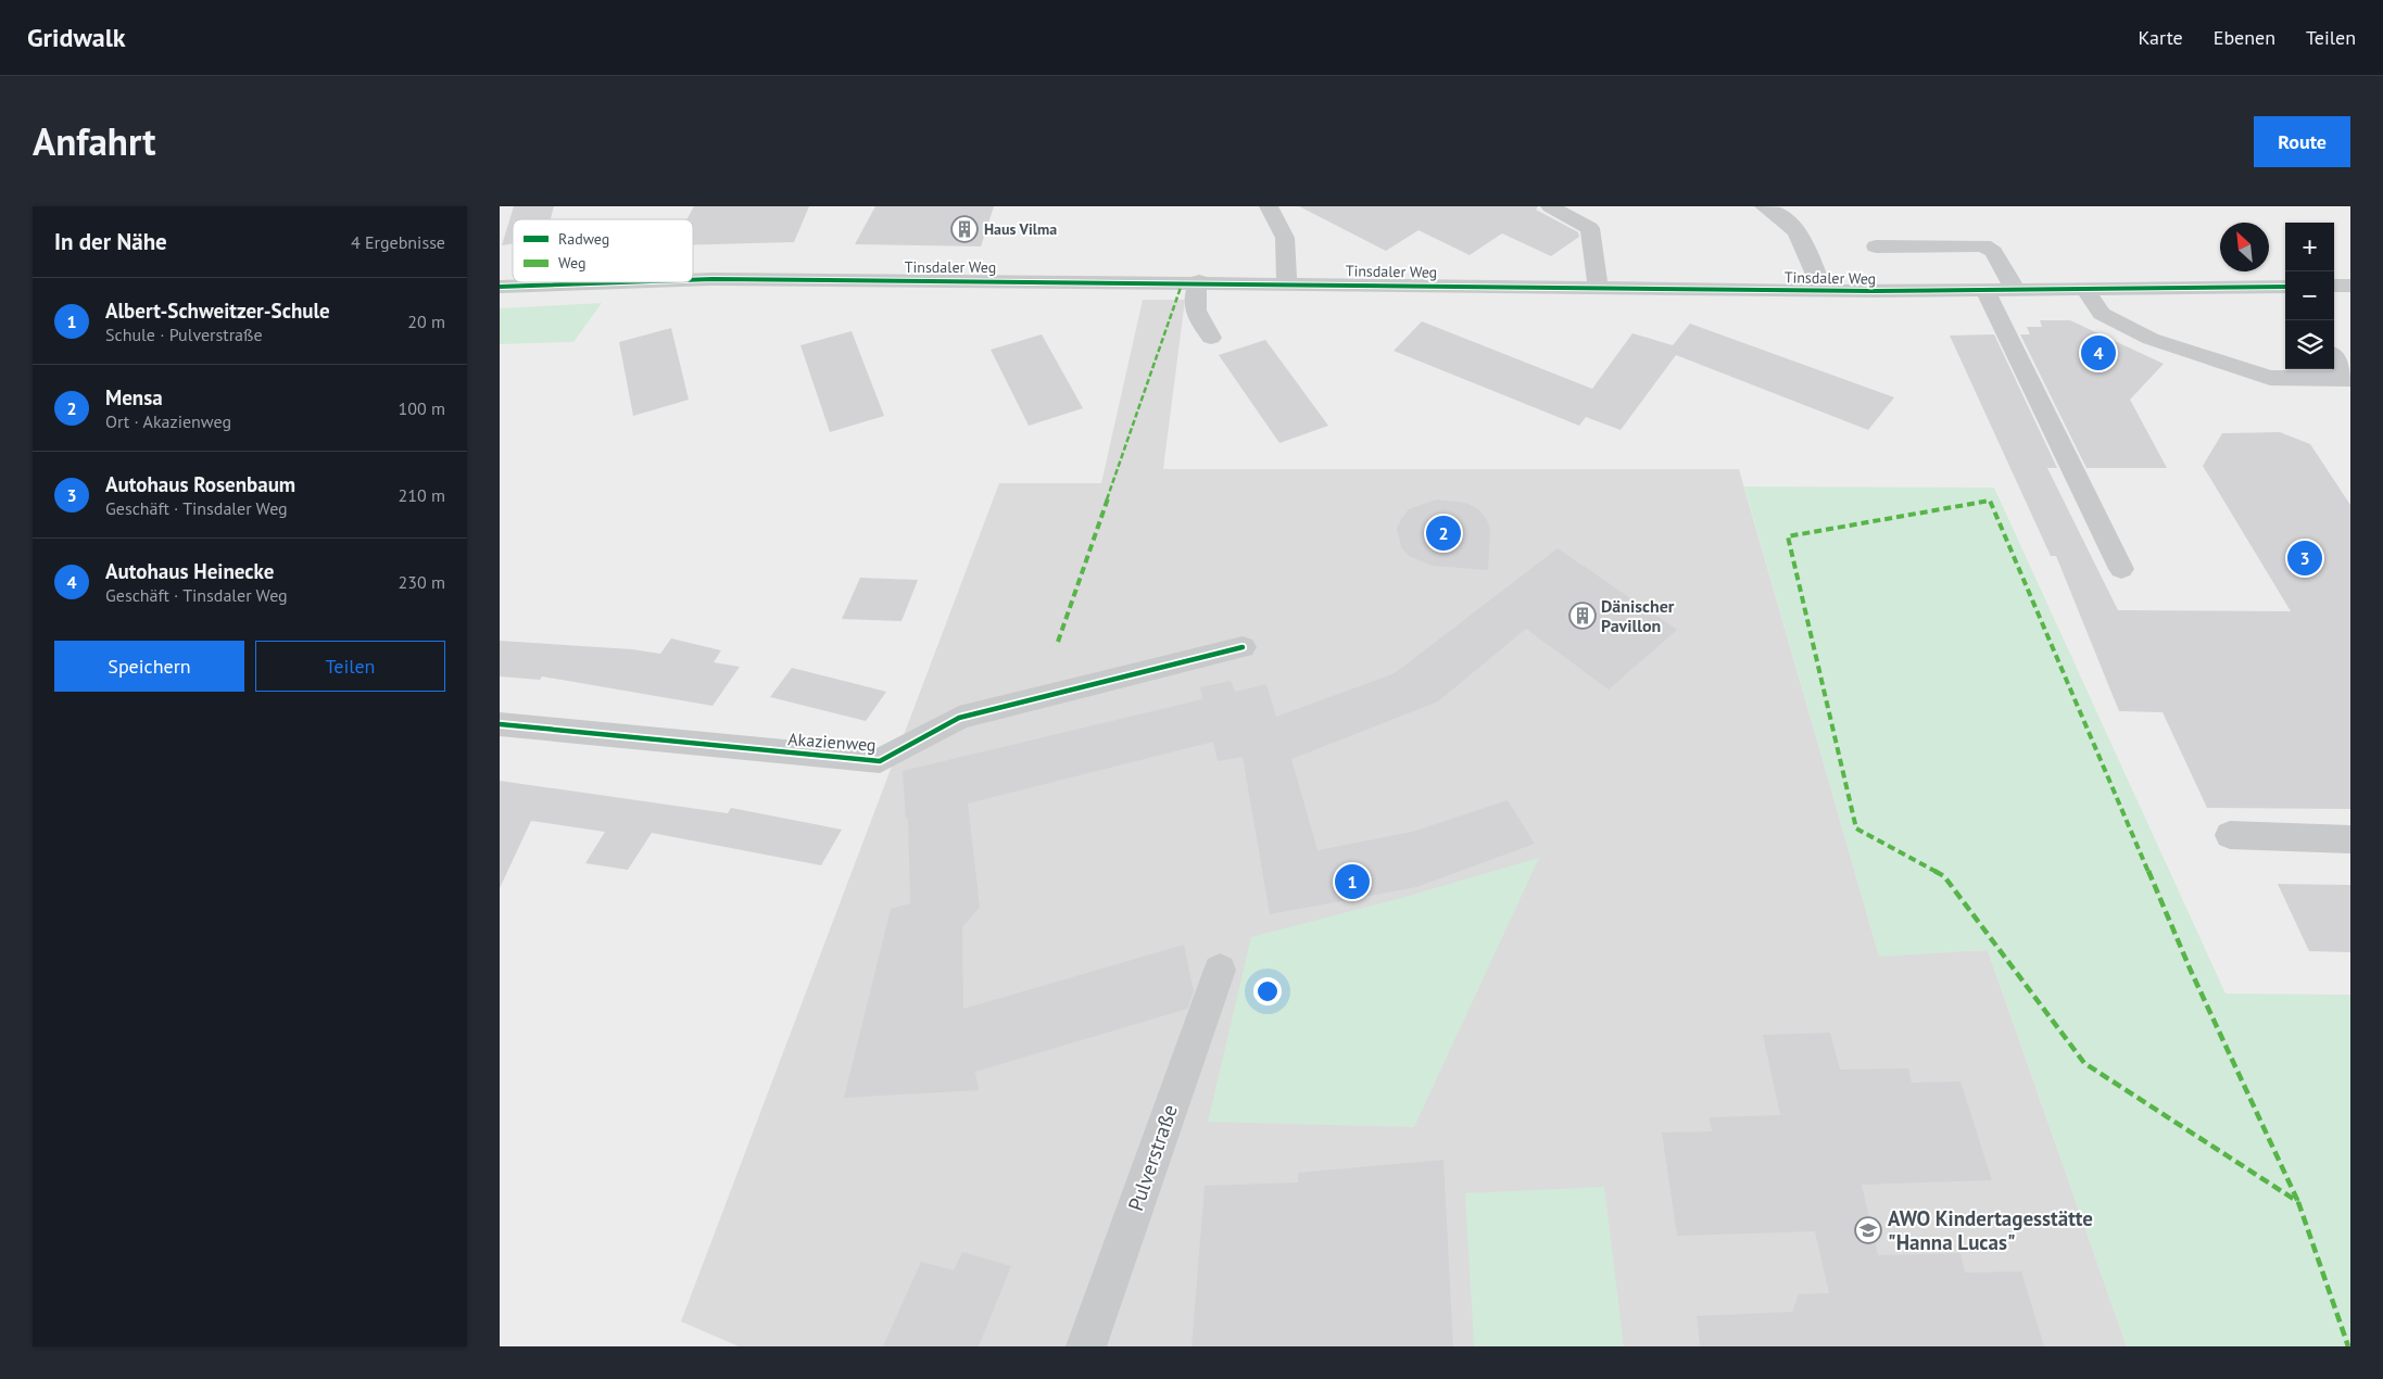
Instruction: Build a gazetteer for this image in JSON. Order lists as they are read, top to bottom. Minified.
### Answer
{"streets":{"street":["Tinsdaler Weg","Akazienweg","Pulverstraße"]},"places":{"building":["Haus Vilma","Dänischer Pavillon"],"school or university":["AWO Kindertagesstätte \"Hanna Lucas\""]},"legend":["Radweg","Weg"],"north":"top left","page":{"header":"Gridwalk","nav":["Karte","Ebenen","Teilen"],"title":"Anfahrt","buttons":["Route",["Speichern","Teilen"]],"heading":["In der Nähe","4 Ergebnisse"],"map_buttons":["+","−"],"list":[{"mark":"1","name":"Albert-Schweitzer-Schule","note":"Schule · Pulverstraße","value":"20 m"},{"mark":"2","name":"Mensa","note":"Ort · Akazienweg","value":"100 m"},{"mark":"3","name":"Autohaus Rosenbaum","note":"Geschäft · Tinsdaler Weg","value":"210 m"},{"mark":"4","name":"Autohaus Heinecke","note":"Geschäft · Tinsdaler Weg","value":"230 m"}],"pins":["4","2","3","1"]}}
